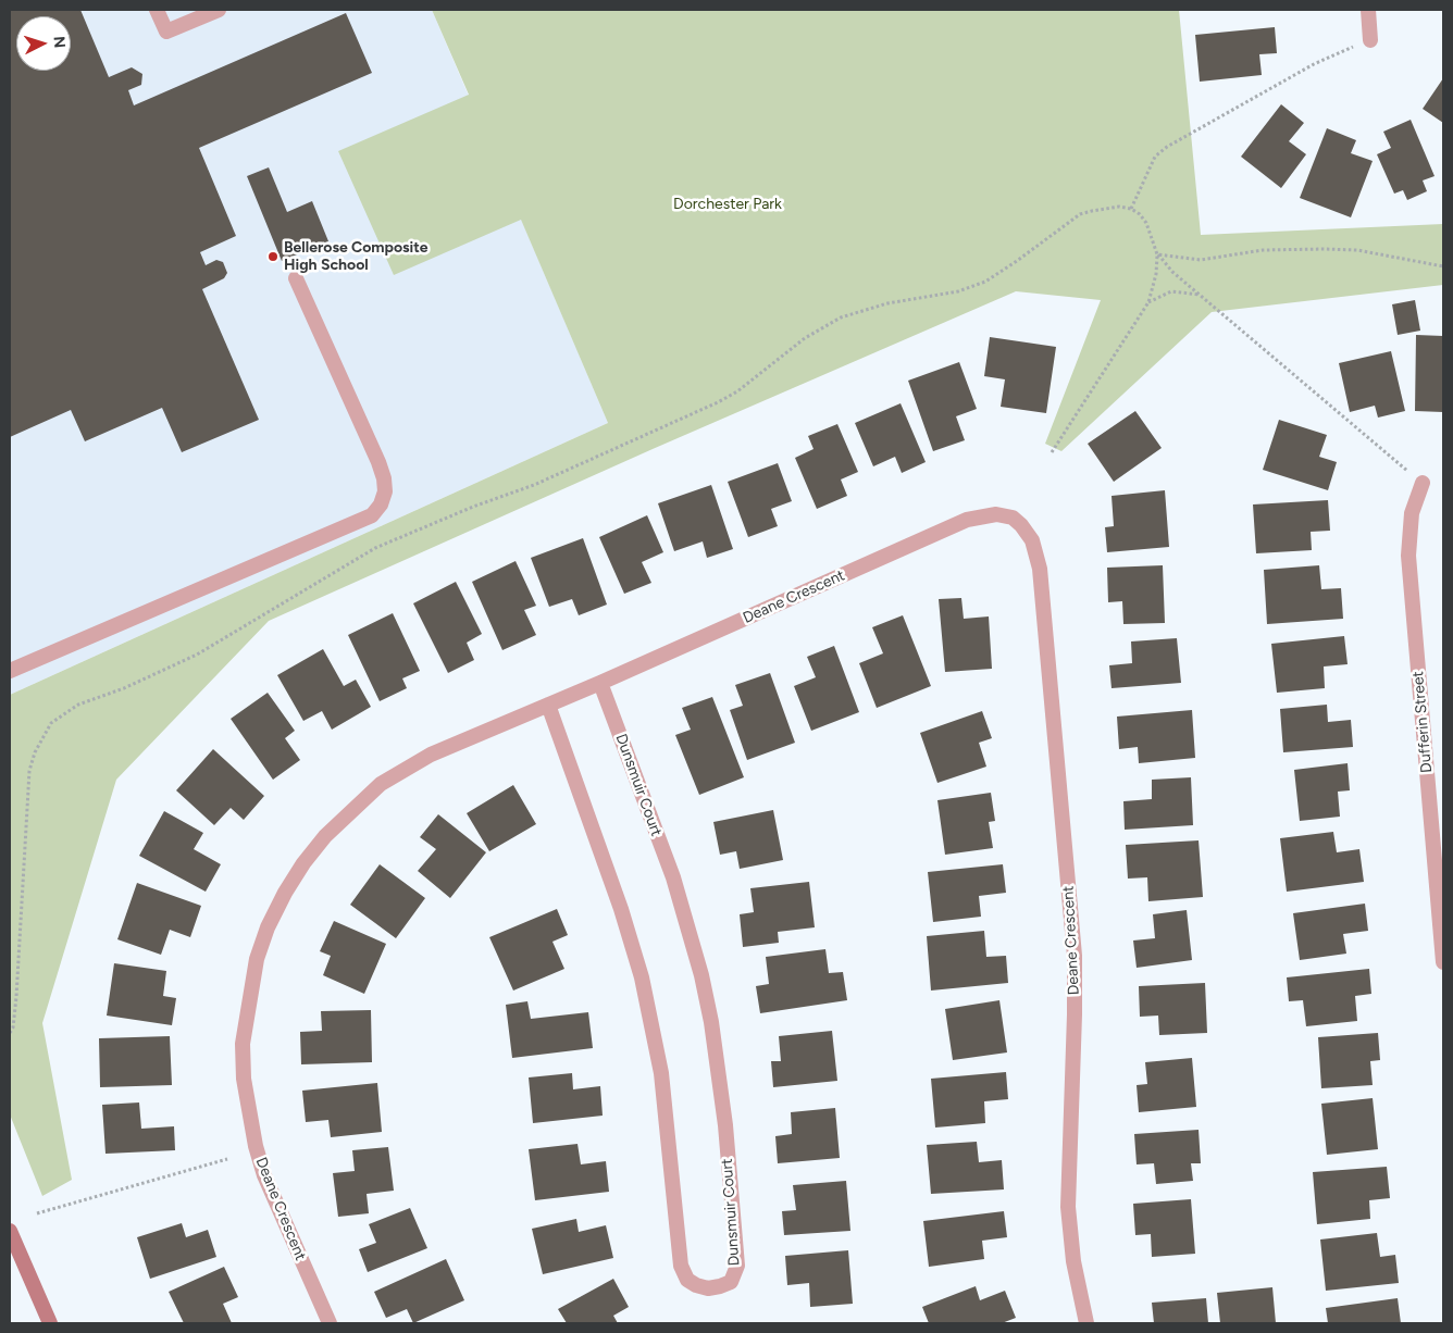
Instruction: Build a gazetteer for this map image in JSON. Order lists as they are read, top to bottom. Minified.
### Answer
{"streets":{"street":["Deane Crescent","Dufferin Street","Dunsmuir Court"]},"crossings":[["Deane Crescent","Dunsmuir Court"]],"parks":["Dorchester Park"],"places":["Bellerose Composite High School"],"north":"right"}
